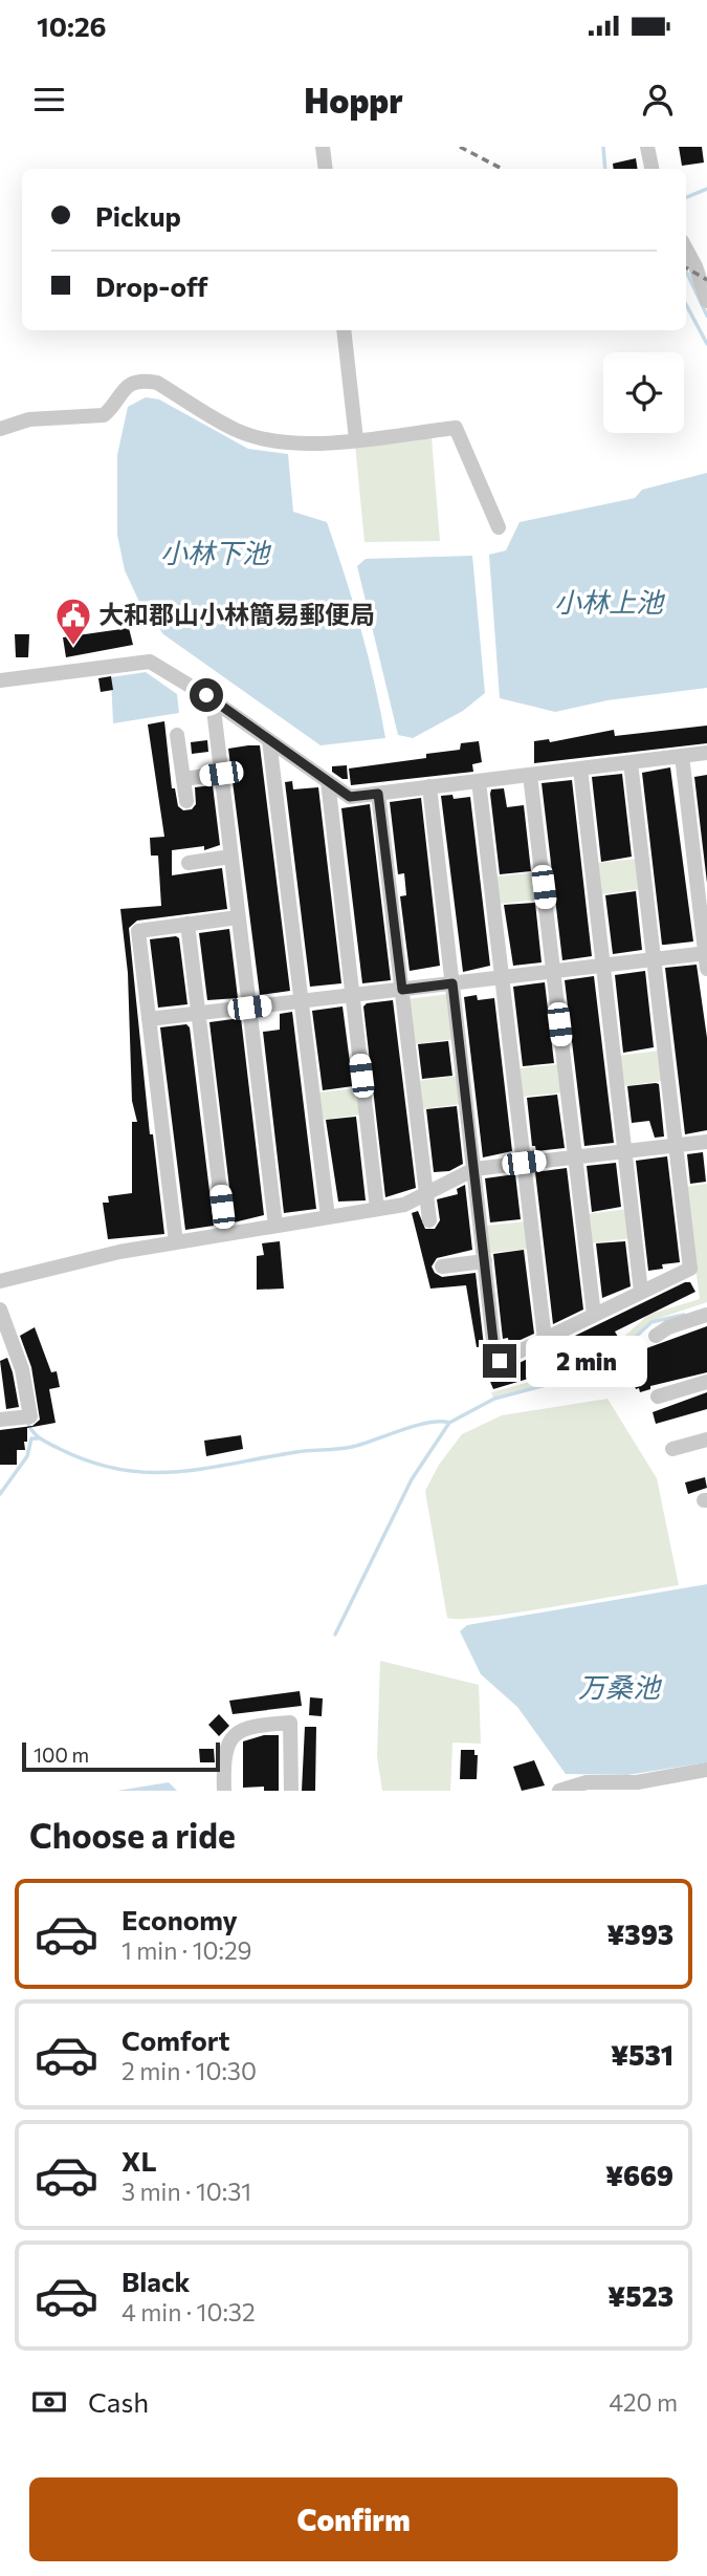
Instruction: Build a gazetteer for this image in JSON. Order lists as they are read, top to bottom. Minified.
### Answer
{"water":["小林下池","小林上池","万桑池"],"places":{"public building":["大和郡山小林簡易郵便局"]},"scale_bar":"100 m","page":{"status":"10:26","header":"Hoppr","banner":["Pickup","Drop-off"],"bubble":"2 min","scale":"100 m","heading":"Choose a ride","list":[{"name":"Economy","note":"1 min · 10:29","value":"¥393"},{"name":"Comfort","note":"2 min · 10:30","value":"¥531"},{"name":"XL","note":"3 min · 10:31","value":"¥669"},{"name":"Black","note":"4 min · 10:32","value":"¥523"}],"pay":["Cash","420 m"],"buttons":"Confirm"}}
